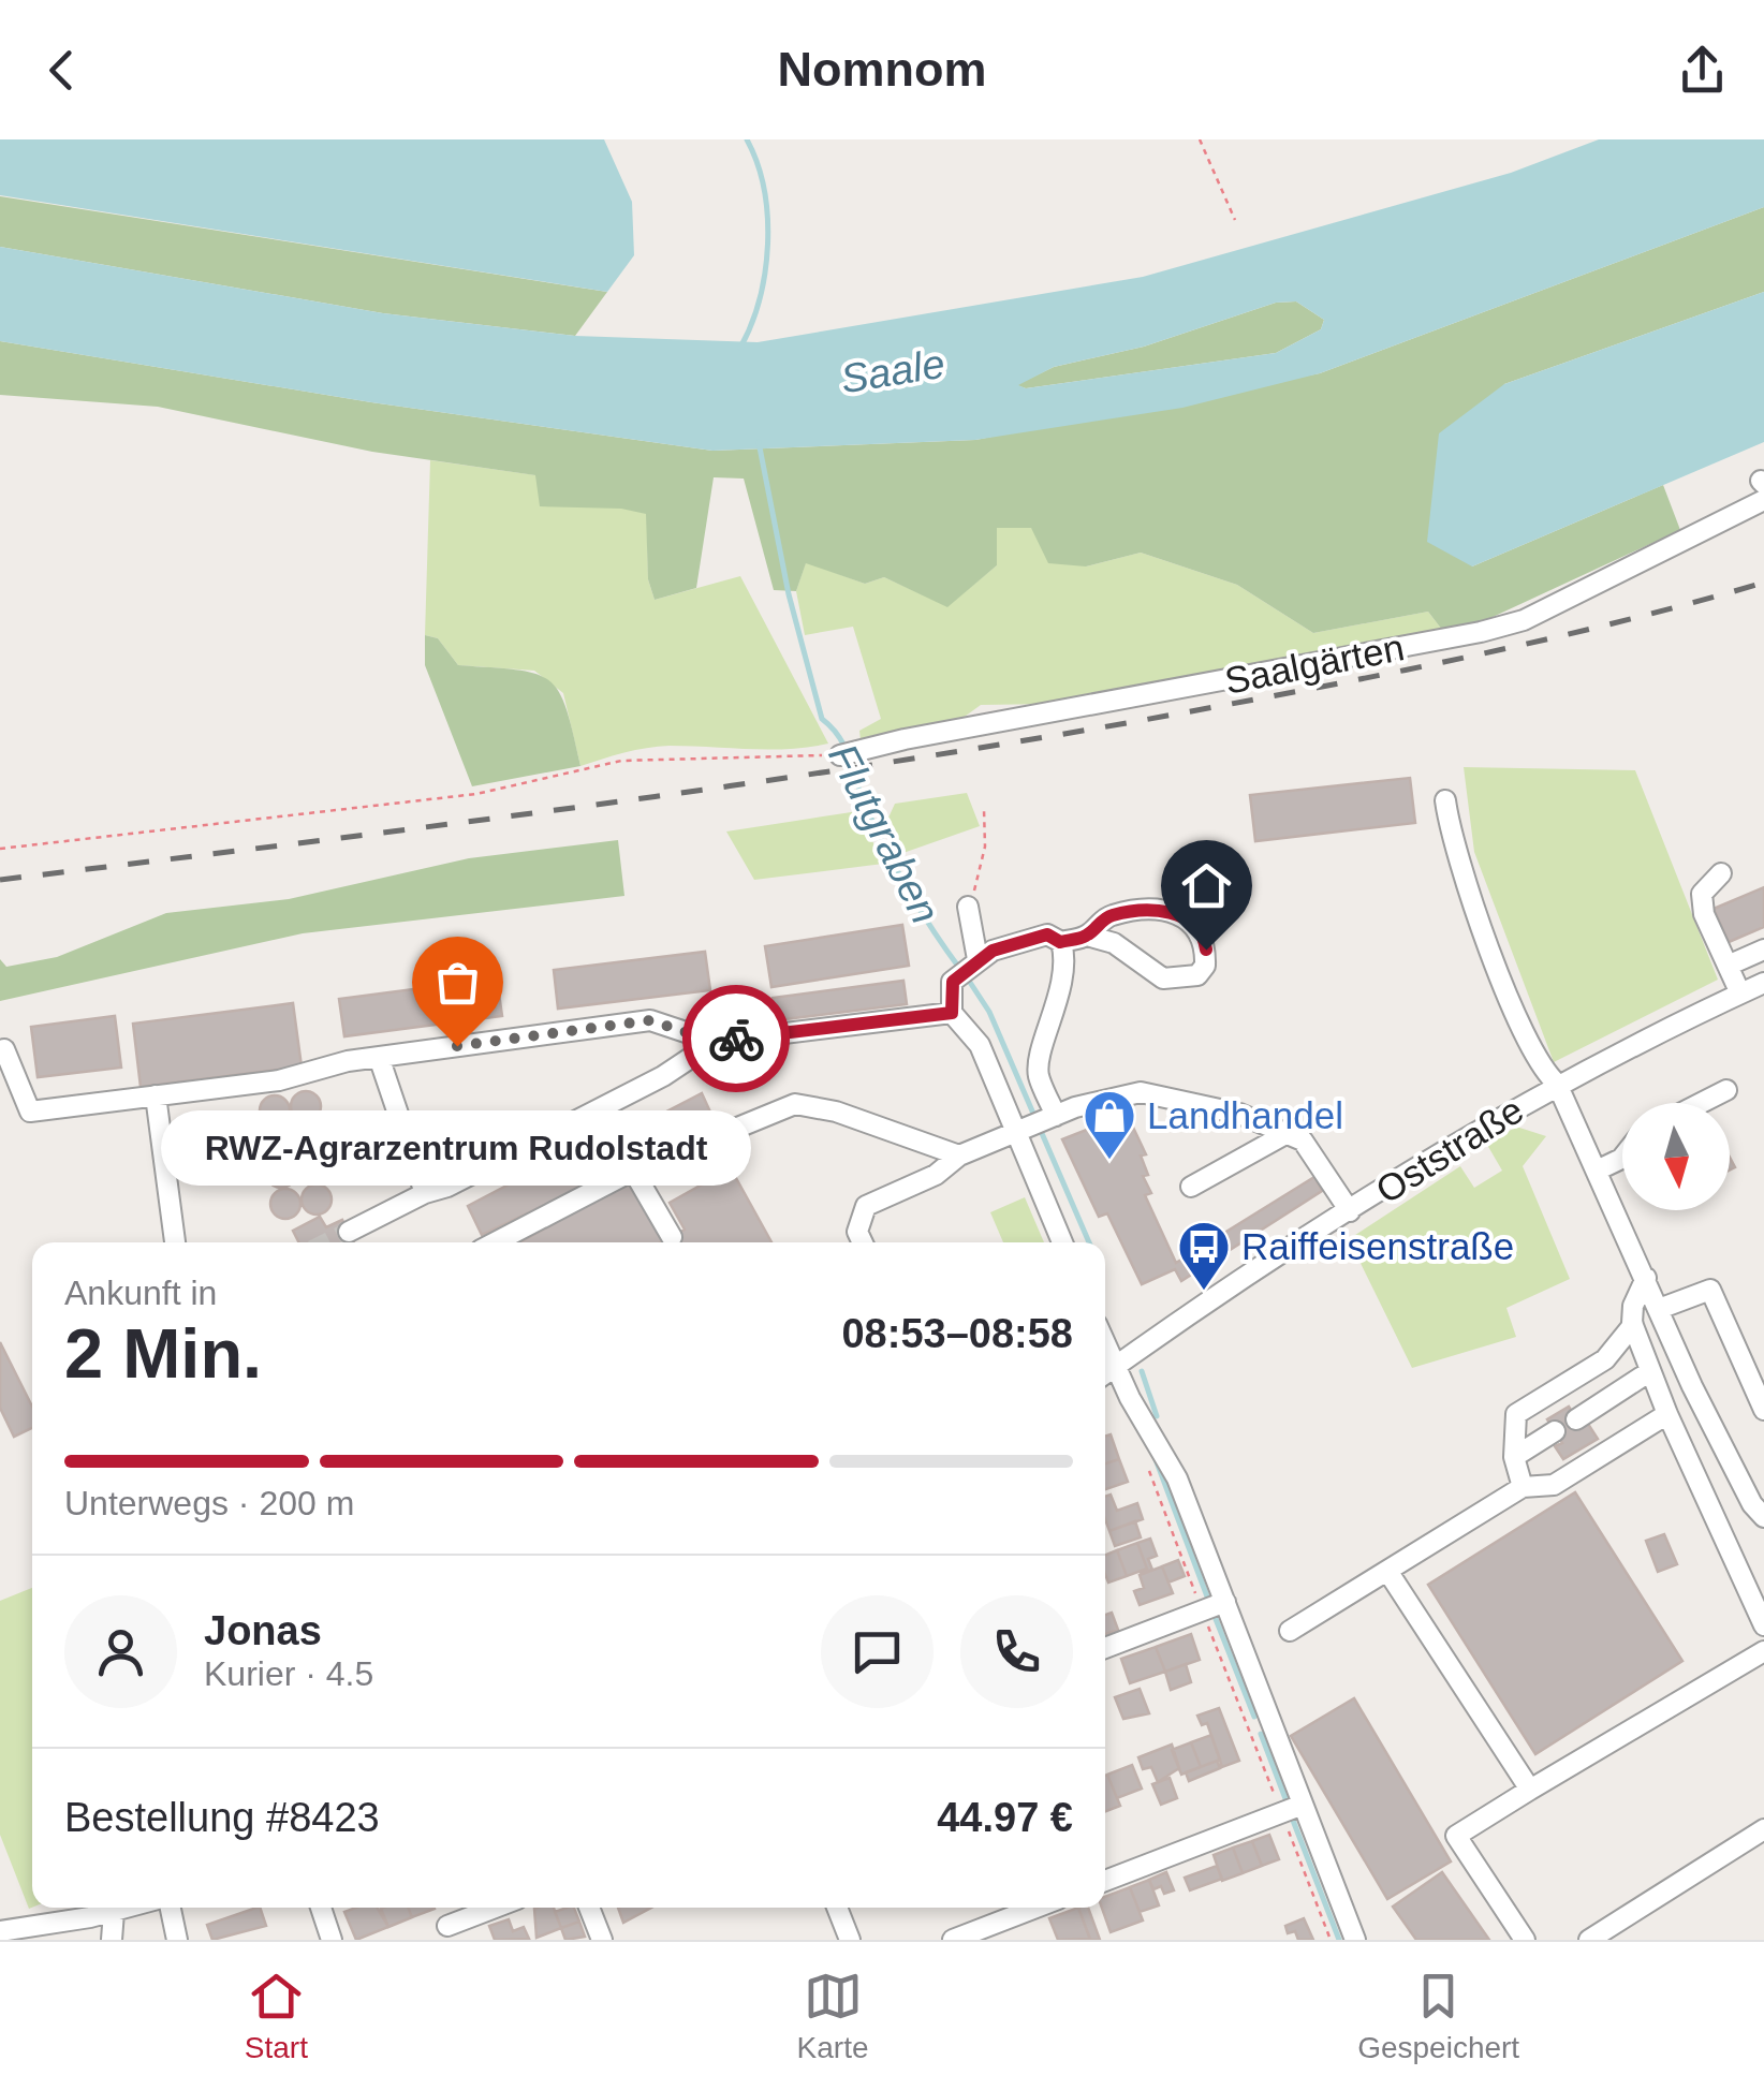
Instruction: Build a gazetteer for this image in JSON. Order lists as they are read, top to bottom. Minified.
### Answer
{"streets":{"street":["Saalgärten","Oststraße"]},"water":["Saale","Flutgraben"],"places":{"other":["RWZ-Agrarzentrum Rudolstadt"],"shop":["Landhandel"],"bus stop":["Raiffeisenstraße"]},"north":"bottom","page":{"header":"Nomnom","bubble":"RWZ-Agrarzentrum Rudolstadt","heading":["2 Min.","Ankunft in","08:53–08:58"],"panel":["Jonas","Kurier · 4.5","Bestellung #8423","44.97 €"],"bar":"Unterwegs · 200 m","tabs":["Start","Karte","Gespeichert"]}}
